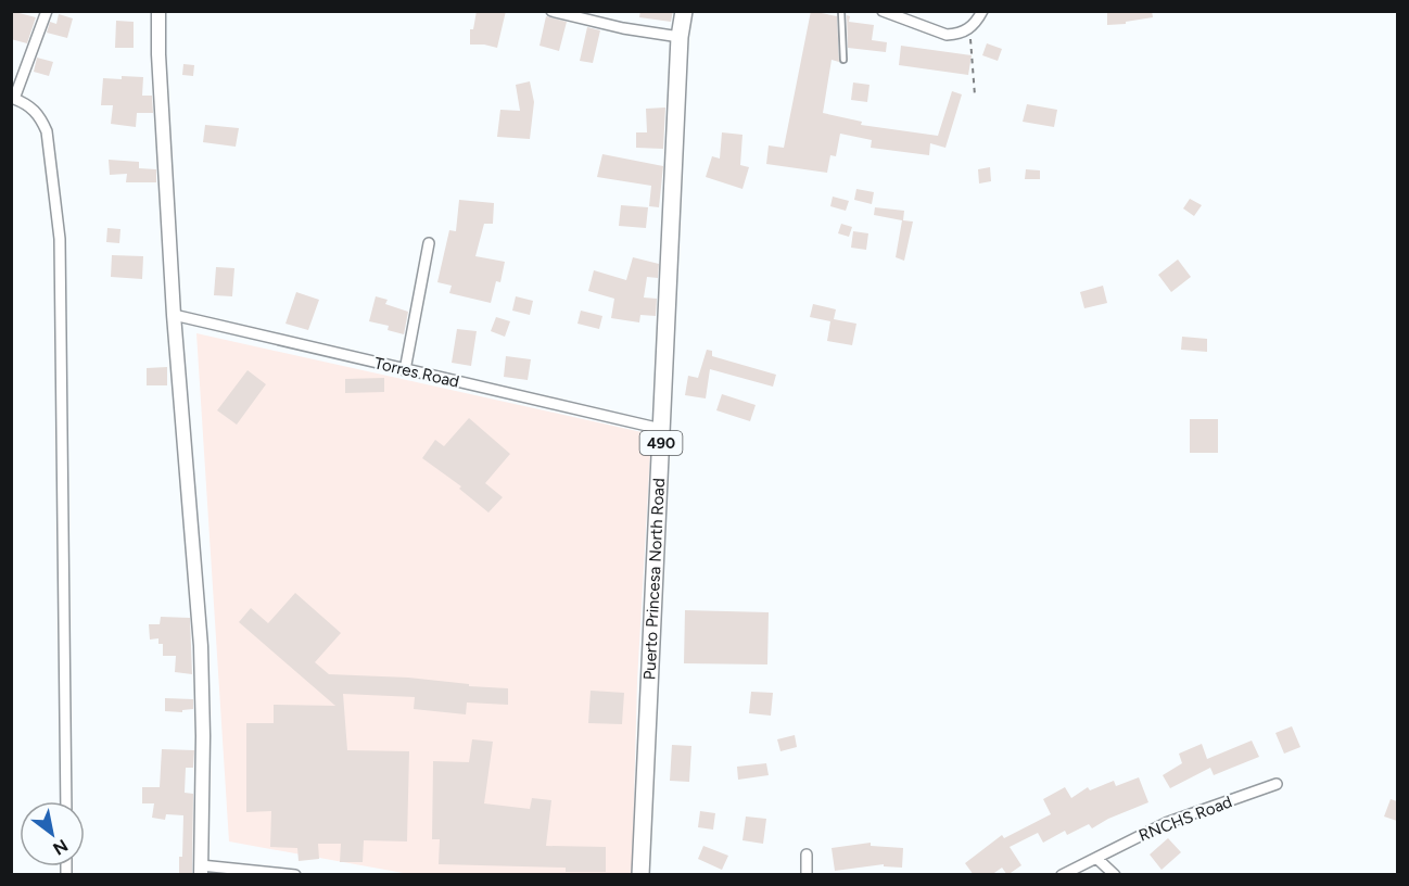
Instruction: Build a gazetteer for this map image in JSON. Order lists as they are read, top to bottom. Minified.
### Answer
{"streets":{"main road":["490","Puerto Princesa North Road"],"street":["Torres Road","RNCHS Road"]},"crossings":[["Torres Road","Puerto Princesa North Road"]],"north":"bottom right"}
